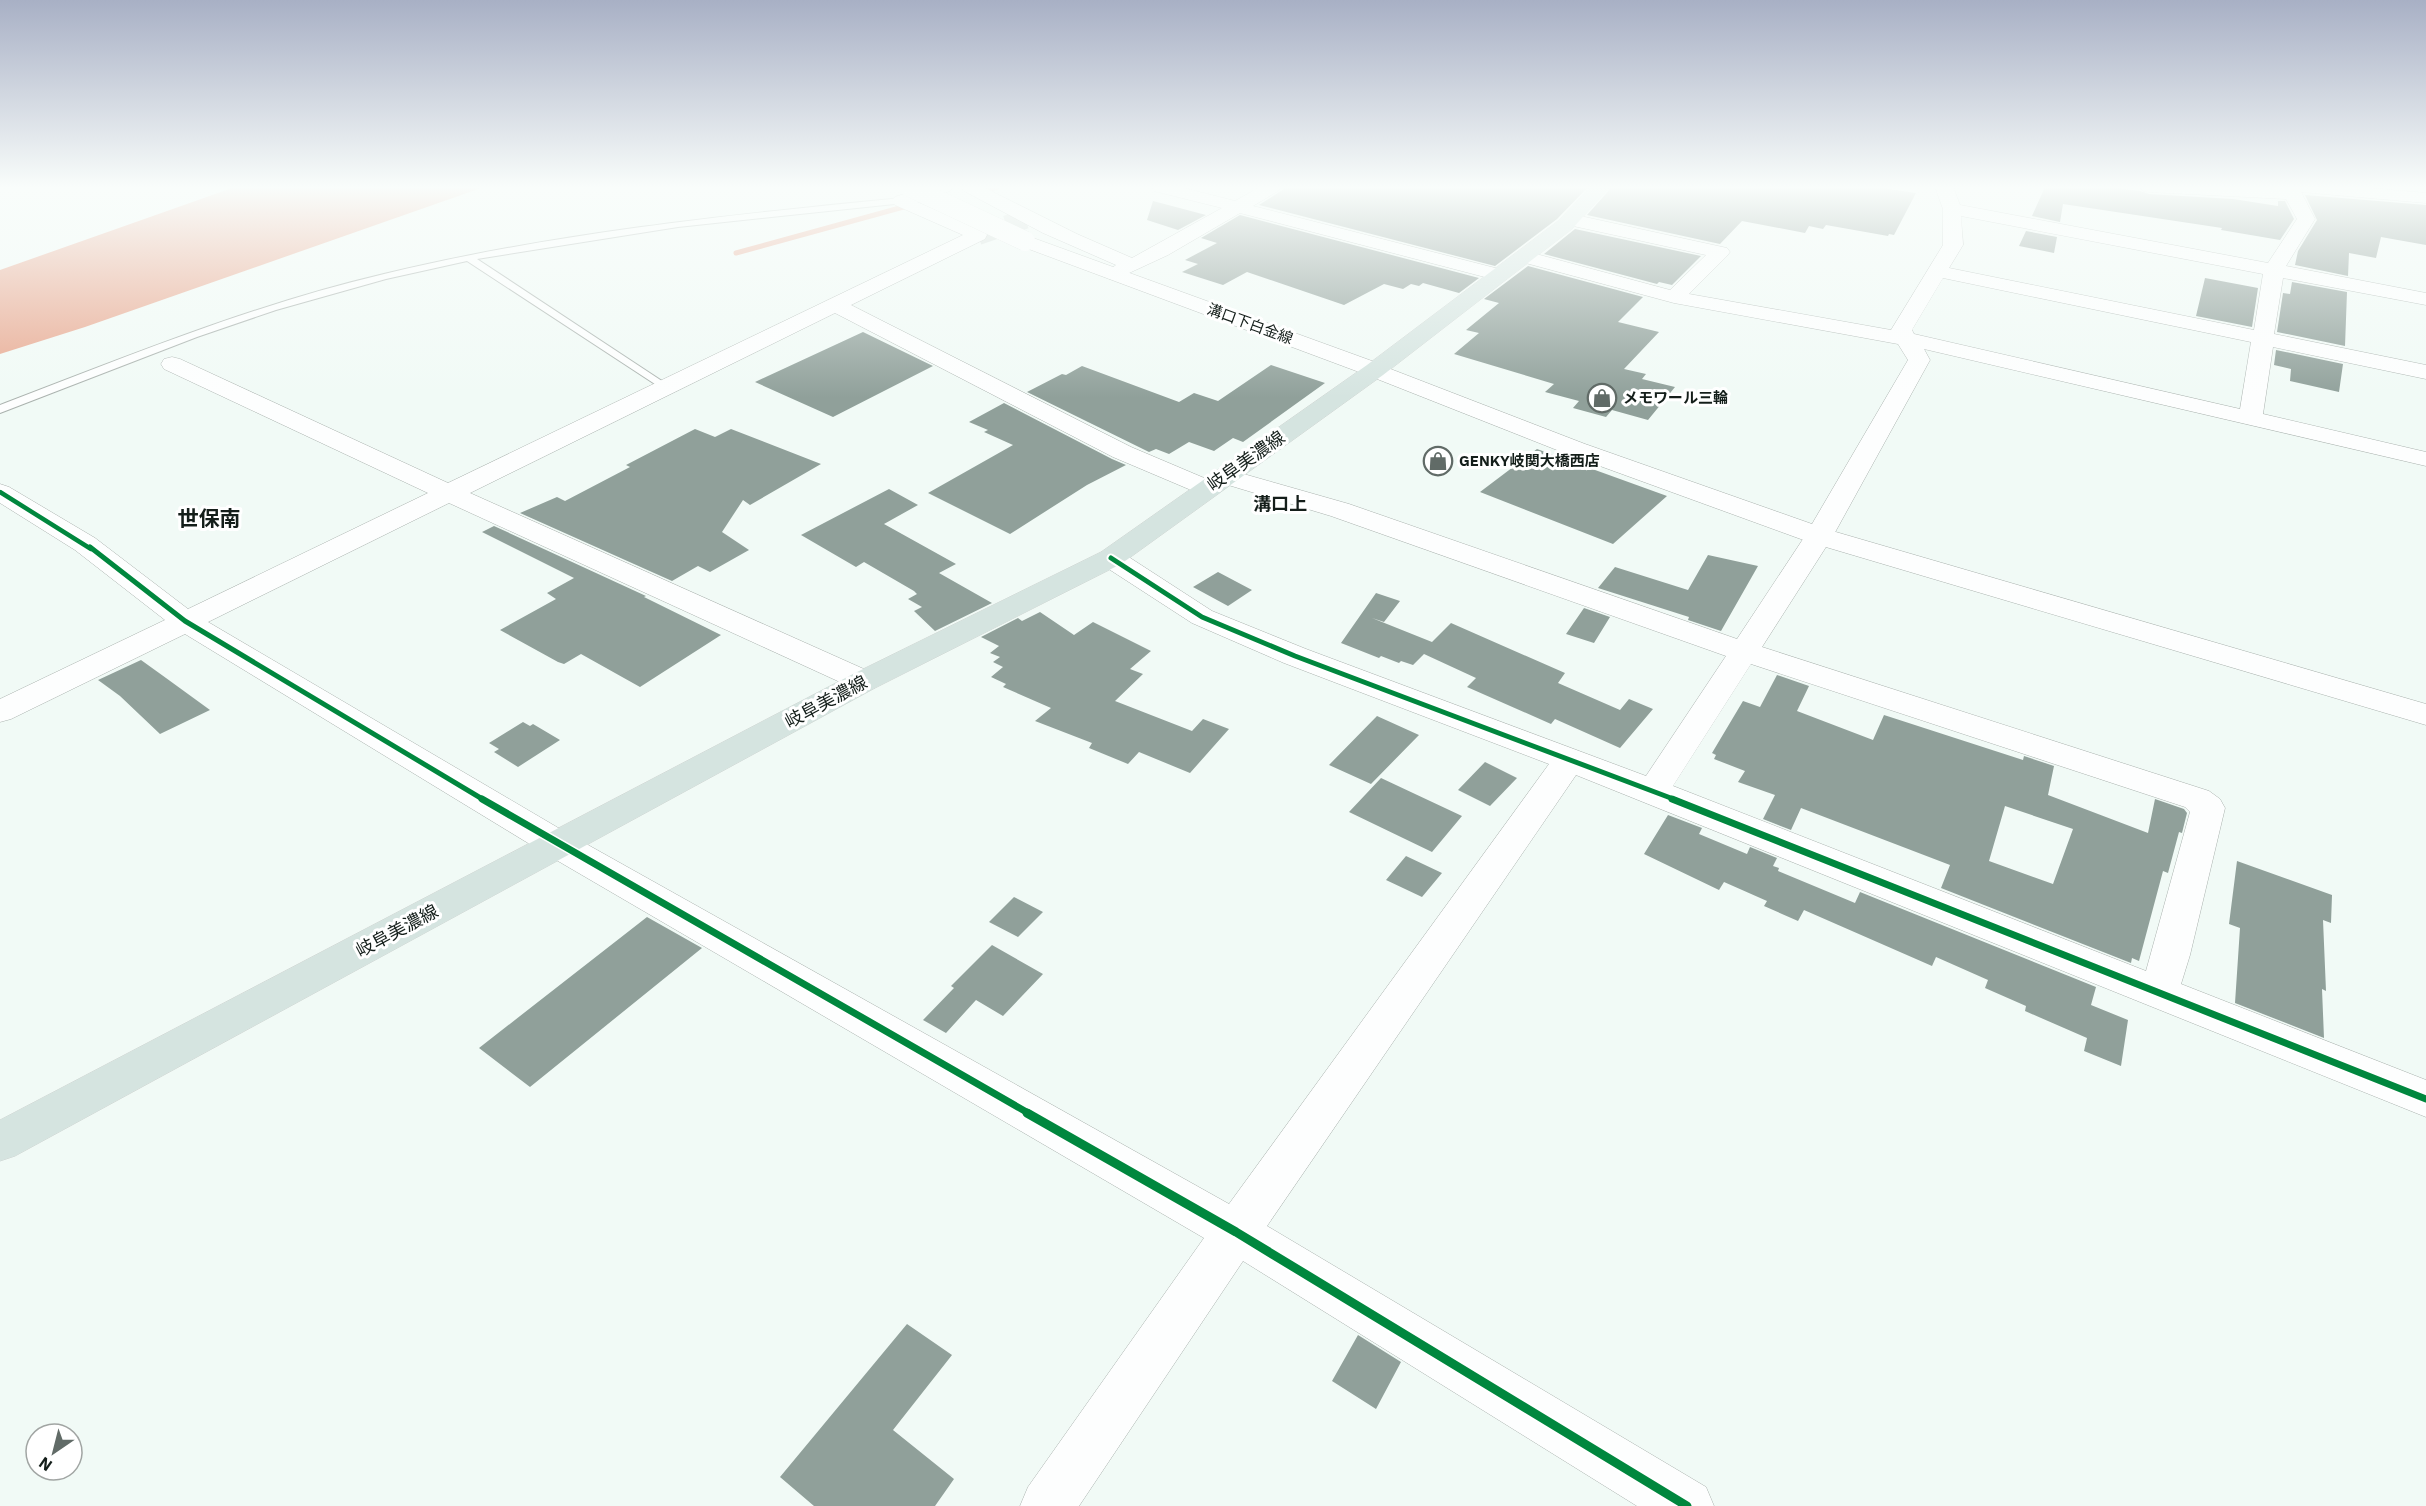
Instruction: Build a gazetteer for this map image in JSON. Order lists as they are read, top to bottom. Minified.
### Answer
{"streets":{"main road":["岐阜美濃線"],"street":["溝口下白金線"]},"crossings":[["溝口下白金線","岐阜美濃線"]],"districts":["溝口上","世保南"],"places":{"shop":["メモワール三輪","GENKY岐関大橋西店"]},"north":"bottom left"}
